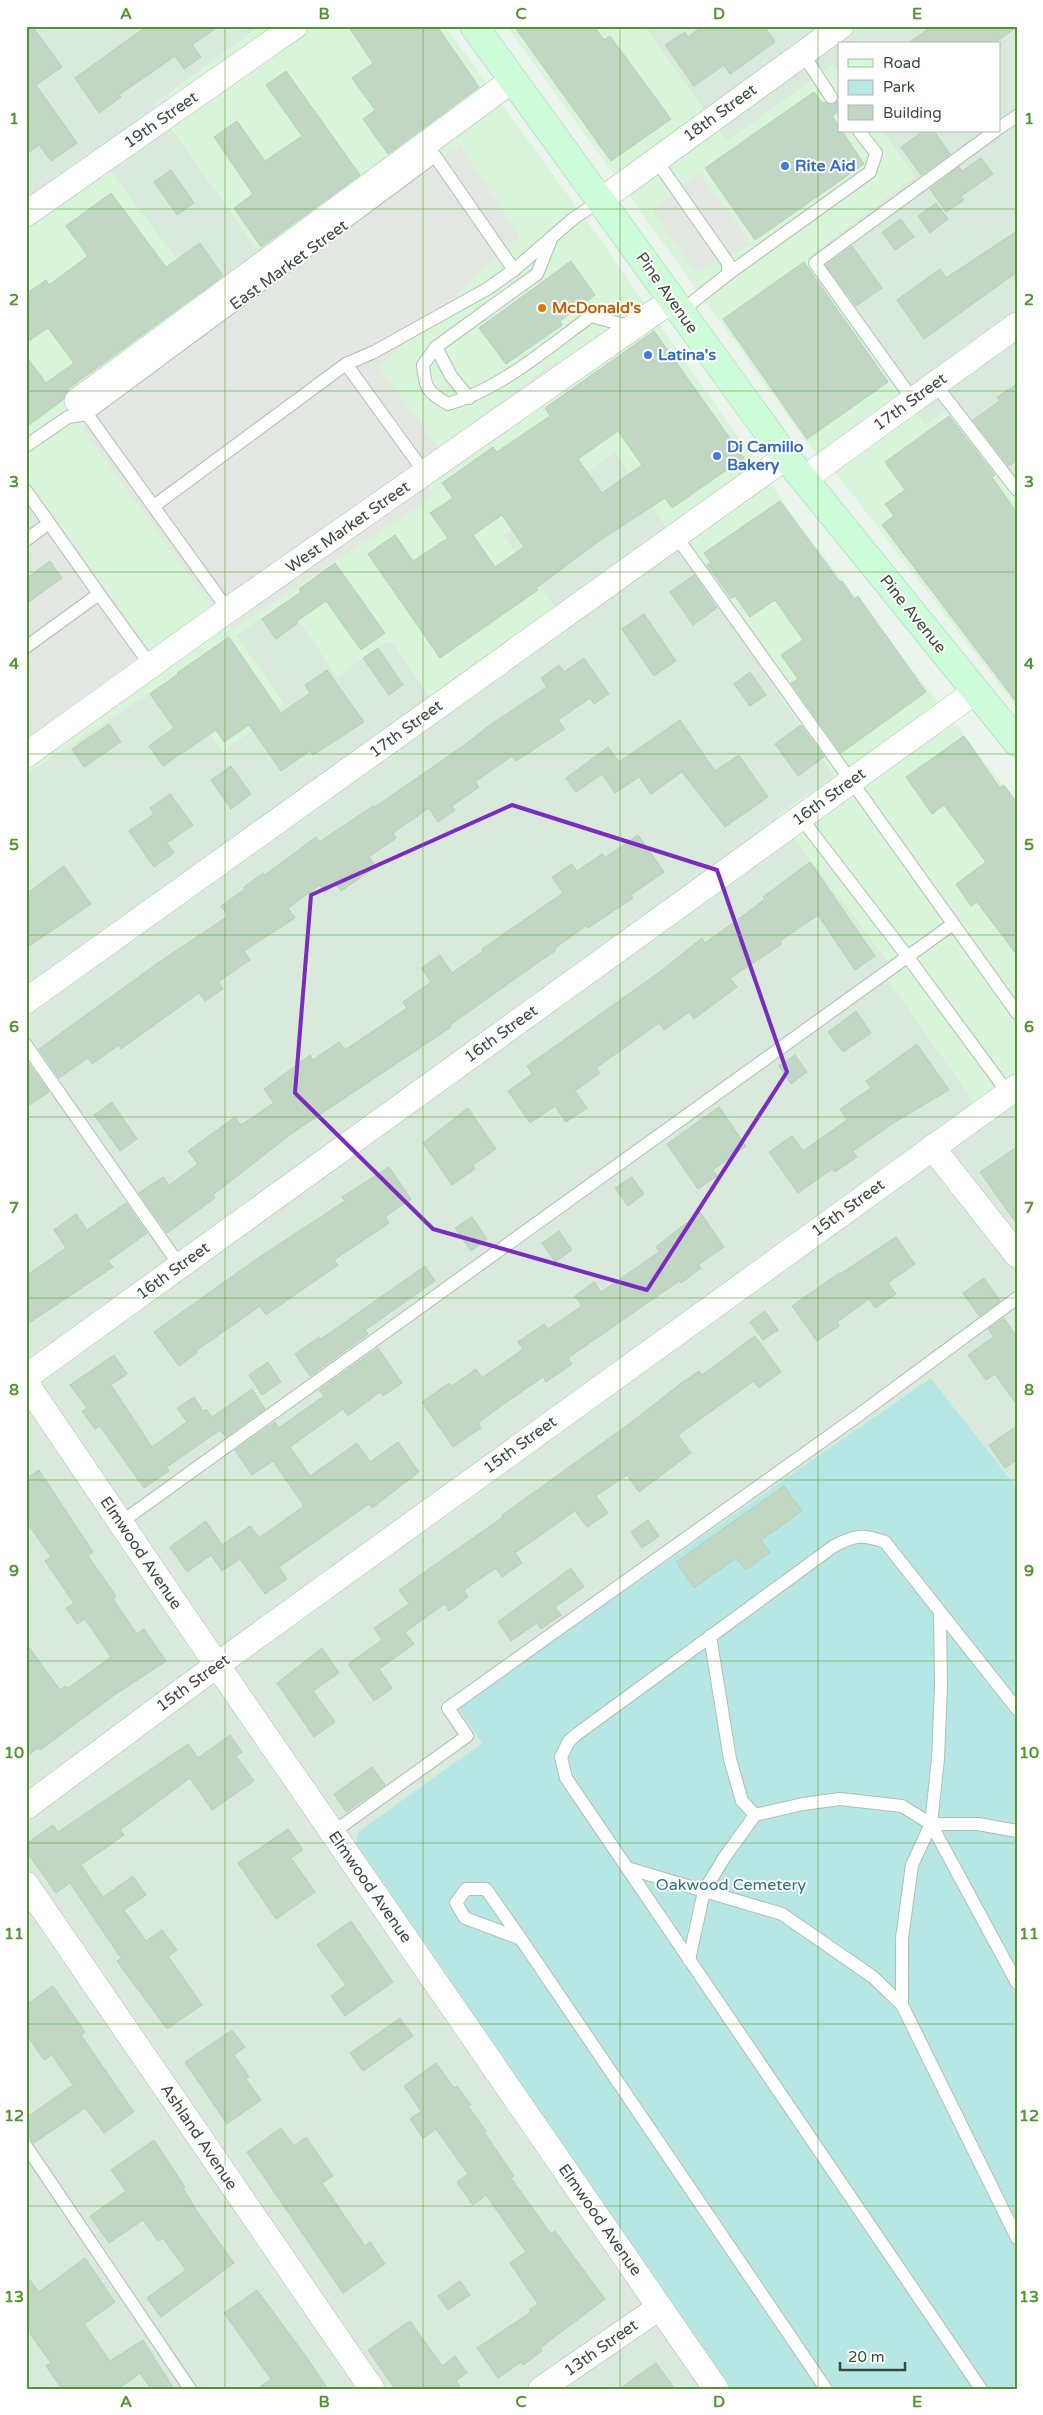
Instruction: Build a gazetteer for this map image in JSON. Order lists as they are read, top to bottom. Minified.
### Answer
{"streets":{"main road":["Pine Avenue"],"street":["18th Street","19th Street","East Market Street","17th Street","West Market Street","16th Street","15th Street","Elmwood Avenue","Ashland Avenue","13th Street"]},"crossings":[["18th Street","Pine Avenue"],["East Market Street","Pine Avenue"],["Pine Avenue","17th Street"],["Pine Avenue","West Market Street"],["Pine Avenue","16th Street"],["15th Street","Elmwood Avenue"],["Elmwood Avenue","13th Street"]],"parks":["Oakwood Cemetery"],"places":["Rite Aid","McDonald's","Latina's","Di Camillo Bakery"],"legend":["Road","Park","Building"],"scale_bar":"20 m","grid":{"columns":["A","B","C","D","E"],"rows":["1","2","3","4","5","6","7","8","9","10","11","12","13"]}}
